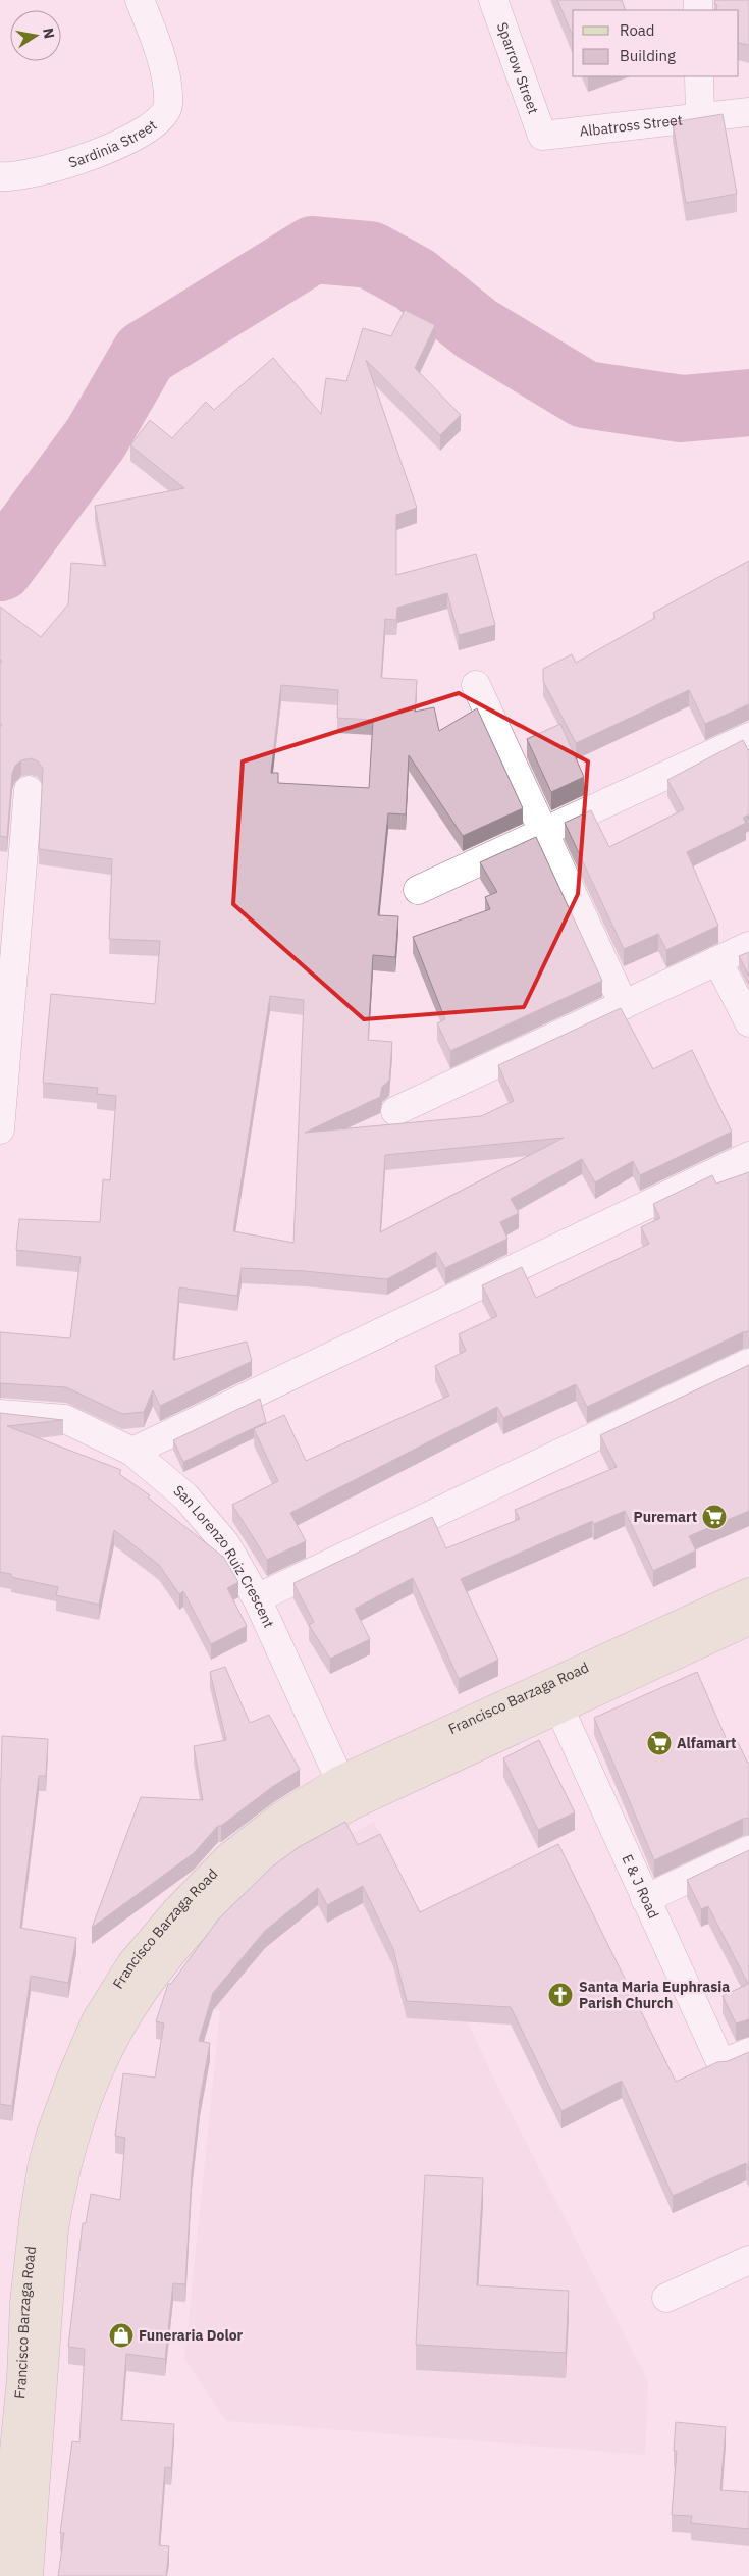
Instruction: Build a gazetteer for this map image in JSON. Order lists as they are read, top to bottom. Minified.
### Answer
{"streets":{"street":["Sparrow Street","Albatross Street","Sardinia Street","San Lorenzo Ruiz Crescent","Francisco Barzaga Road","E & J Road"]},"crossings":[["Sparrow Street","Albatross Street"],["San Lorenzo Ruiz Crescent","Francisco Barzaga Road"],["Francisco Barzaga Road","E & J Road"]],"places":{"supermarket":["Puremart","Alfamart"],"church":["Santa Maria Euphrasia Parish Church"],"shop":["Funeraria Dolor"]},"legend":["Road","Building"],"north":"right"}
